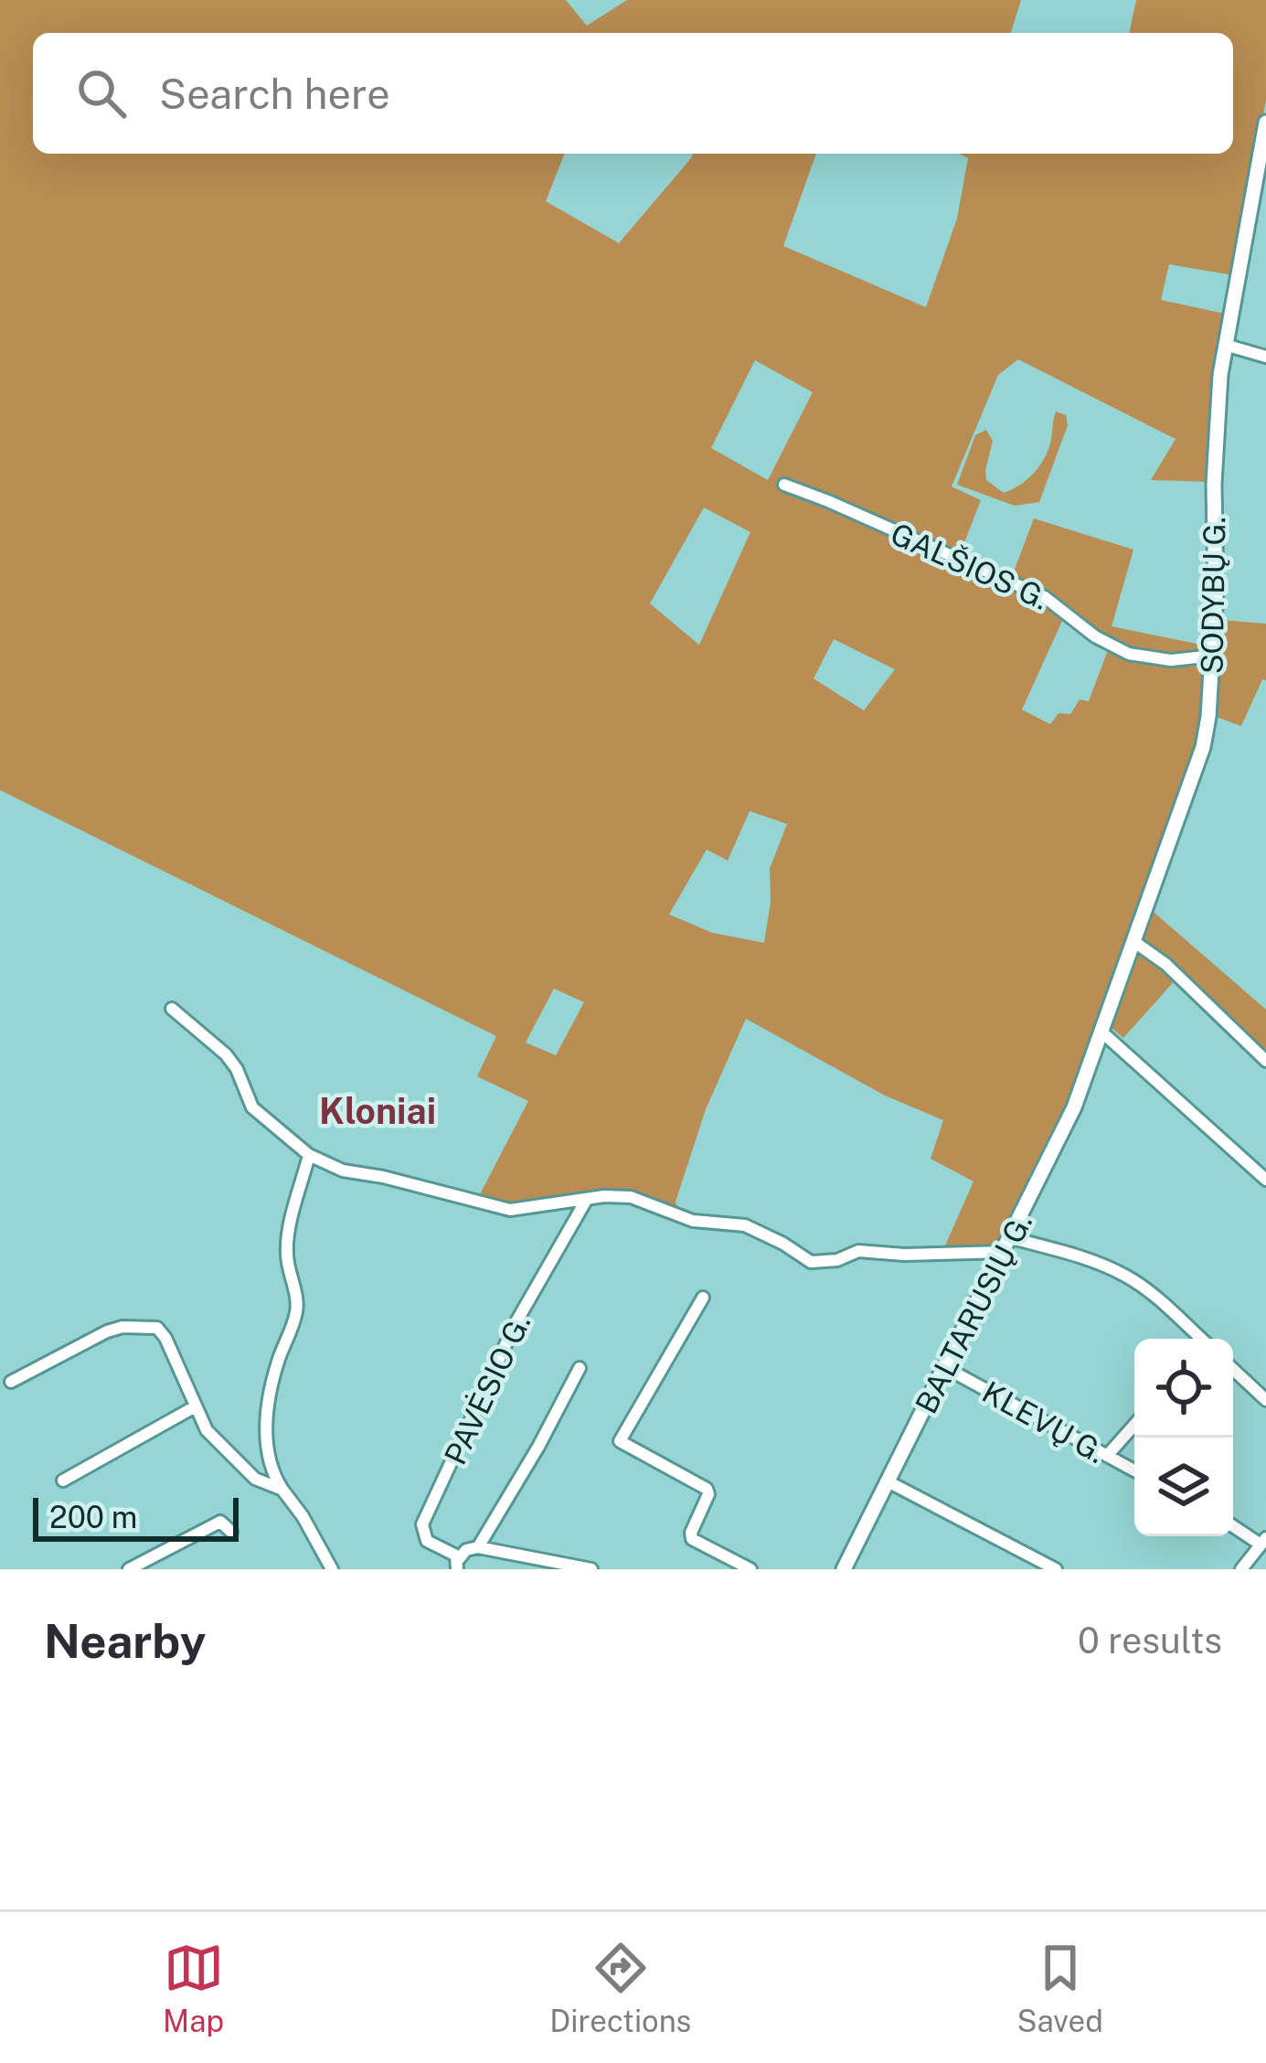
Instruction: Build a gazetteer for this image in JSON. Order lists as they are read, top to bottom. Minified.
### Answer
{"streets":{"main road":["SODYBŲ G.","BALTARUSIŲ G."],"street":["GALŠIOS G.","PAVĖSIO G.","KLEVŲ G."]},"crossings":[["GALŠIOS G.","SODYBŲ G."],["SODYBŲ G.","BALTARUSIŲ G."],["BALTARUSIŲ G.","KLEVŲ G."]],"districts":["Kloniai"],"scale_bar":"200 m","page":{"search":"Search here","scale":"200 m","heading":["Nearby","0 results"],"nav":["Map","Directions","Saved"]}}
